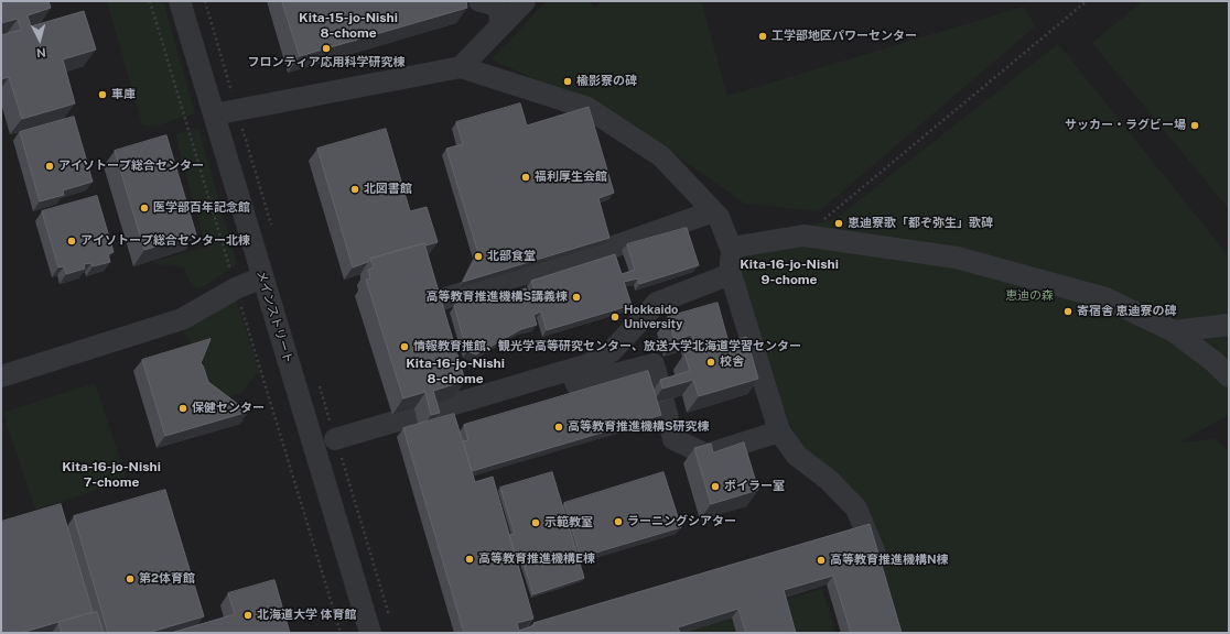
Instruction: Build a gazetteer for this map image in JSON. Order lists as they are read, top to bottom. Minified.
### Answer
{"streets":{"lane":["メインストリート"]},"districts":["Kita-15-jo-Nishi 8-chome","Kita-16-jo-Nishi 9-chome","Kita-16-jo-Nishi 8-chome","Kita-16-jo-Nishi 7-chome"],"parks":["恵迪の森"],"places":["工学部地区パワーセンター","フロンティア応用科学研究棟","楡影寮の碑","車庫","サッカー・ラグビー場","アイソトープ総合センター","福利厚生会館","北図書館","医学部百年記念館","恵迪寮歌「都ぞ弥生」歌碑","アイソトープ総合センター北棟","北部食堂","高等教育推進機構S講義棟","寄宿舎 恵迪寮の碑","Hokkaido University","情報教育推館、観光学高等研究センター、放送大学北海道学習センター","校舎","保健センター","高等教育推進機構S研究棟","ボイラー室","ラーニングシアター","示範教室","高等教育推進機構E棟","高等教育推進機構N棟","第2体育館","北海道大学 体育館"],"north":"bottom"}
